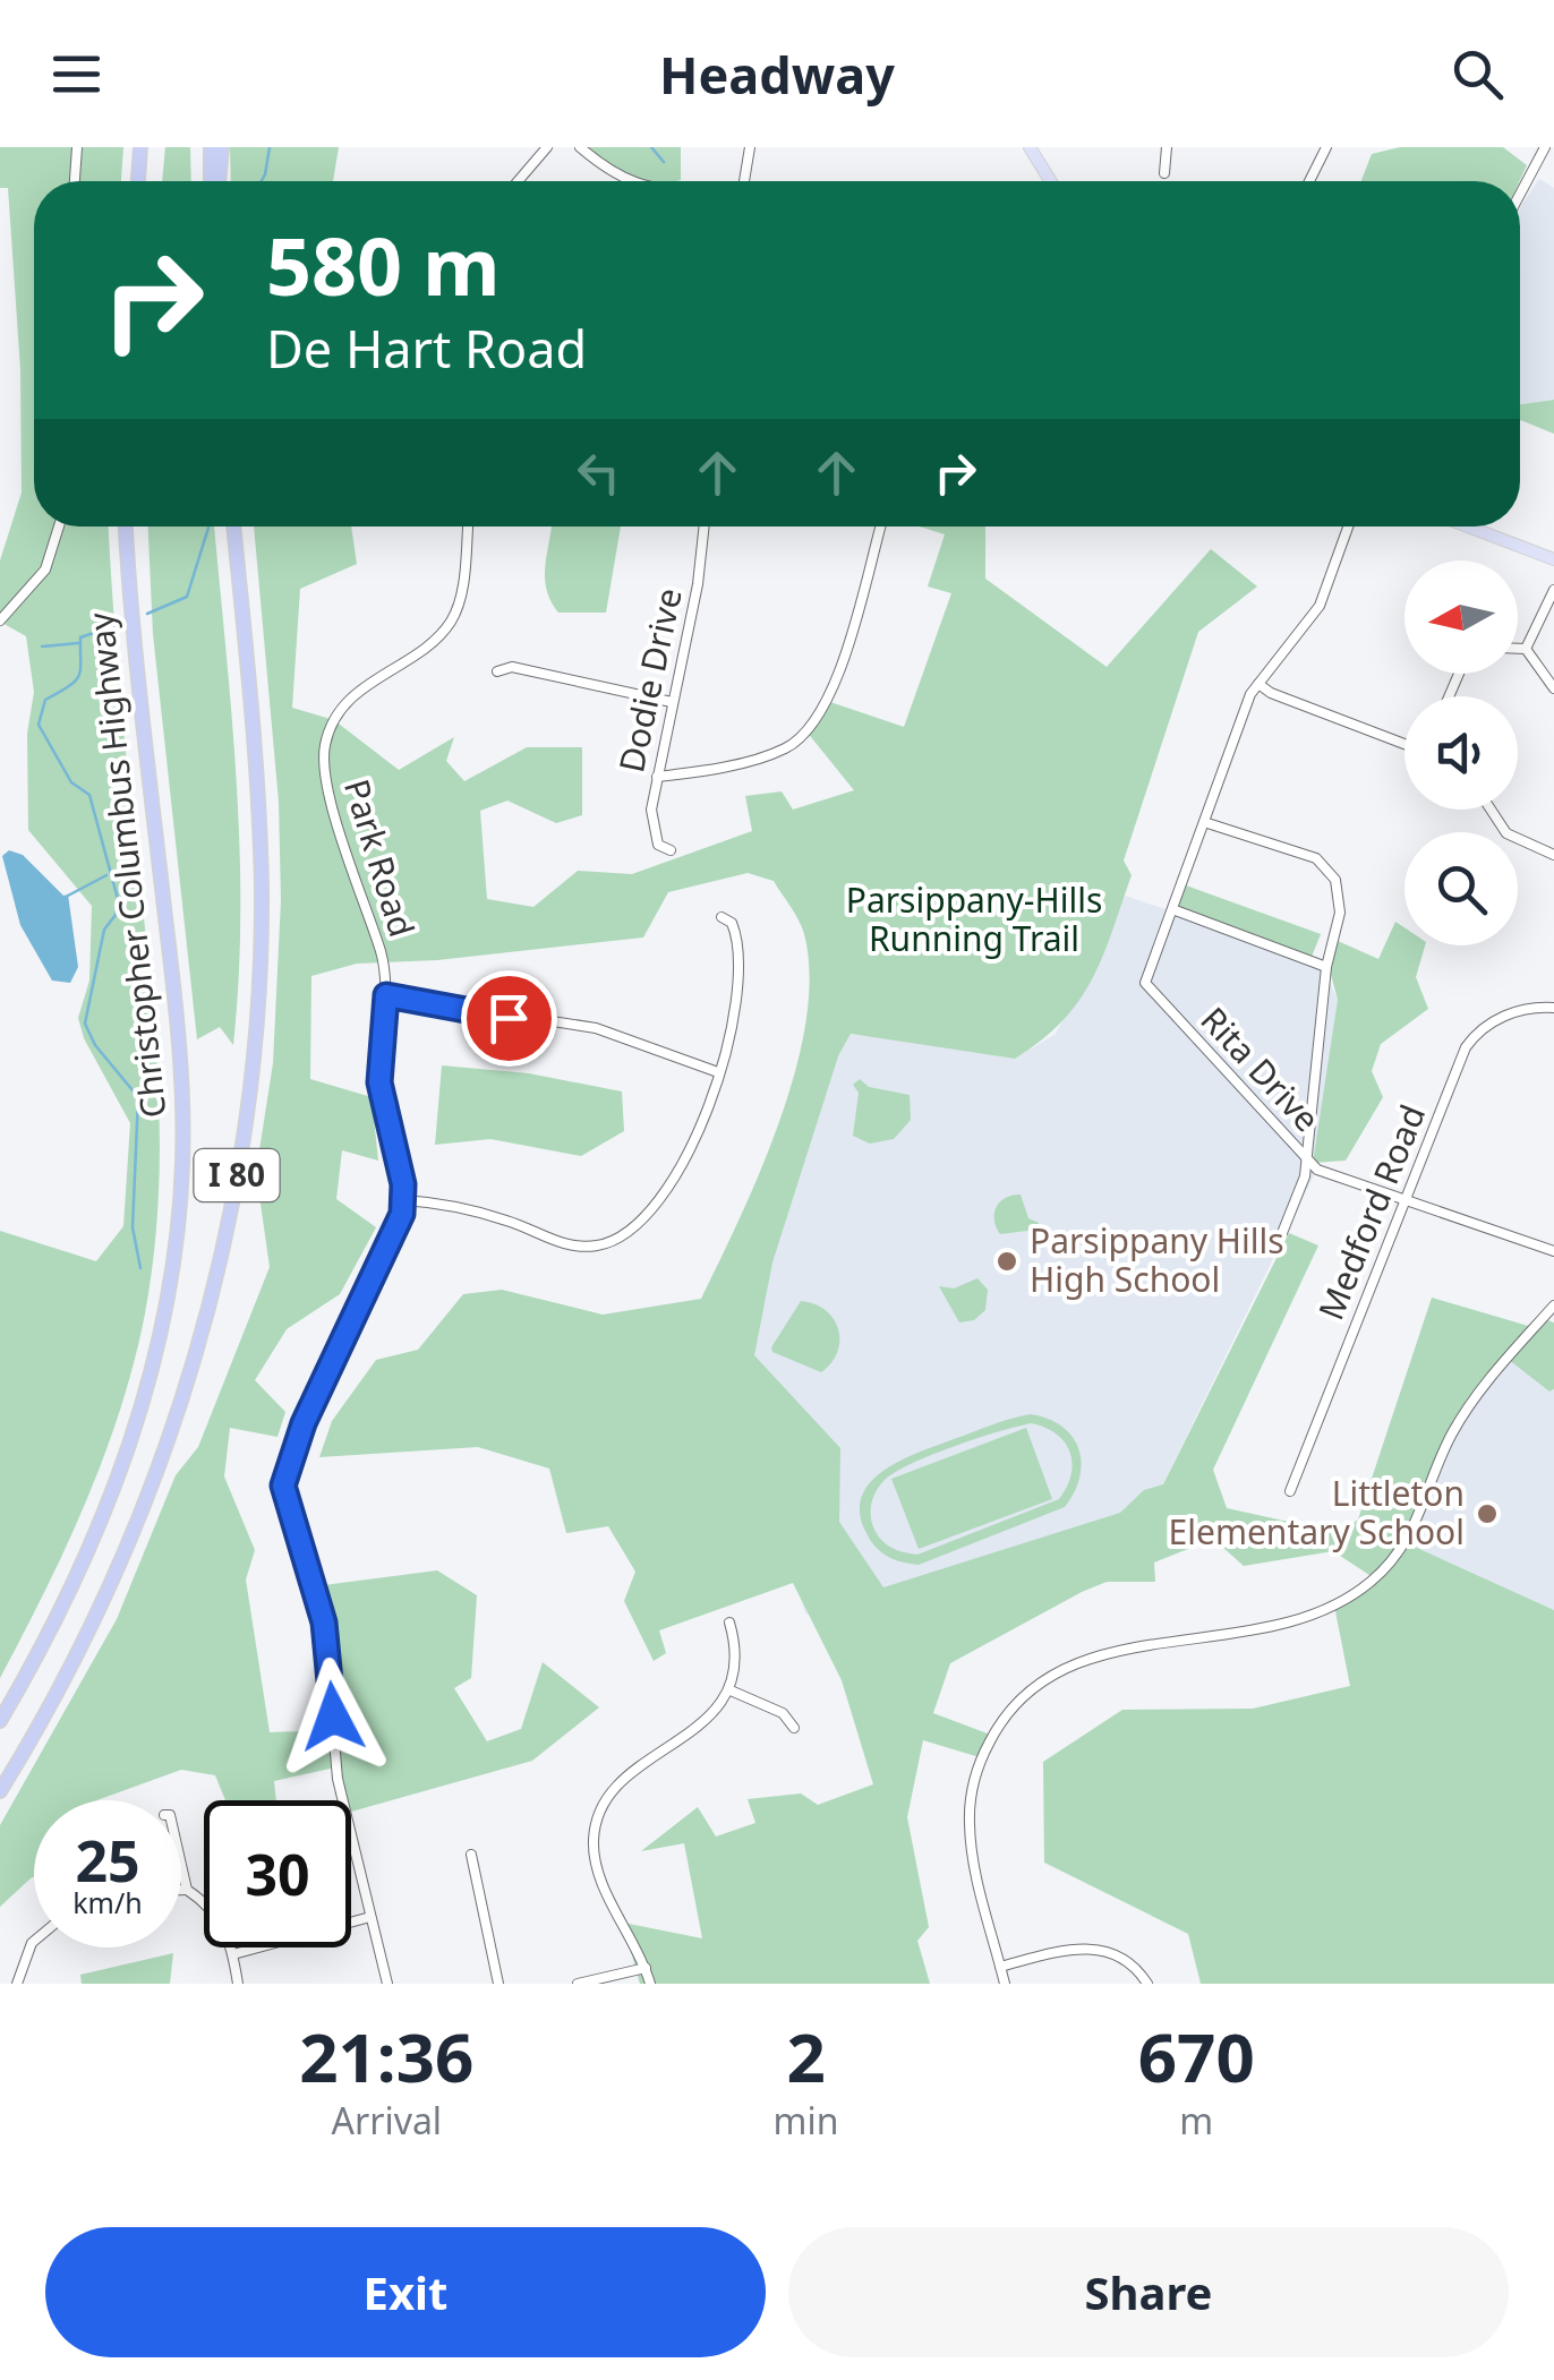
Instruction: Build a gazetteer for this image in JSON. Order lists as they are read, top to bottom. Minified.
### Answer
{"streets":{"highway":["Christopher Columbus Highway","I 80"],"street":["Dodie Drive","Park Road","Rita Drive","Medford Road"]},"parks":["Parsippany-Hills Running Trail"],"places":["Parsippany Hills High School","Littleton Elementary School"],"north":"left","page":{"header":"Headway","turn":["580 m","De Hart Road"],"speed":"25 km/h","limit":"30","eta":["21:36","Arrival","2","min","670","m"],"buttons":["Exit","Share"]}}
